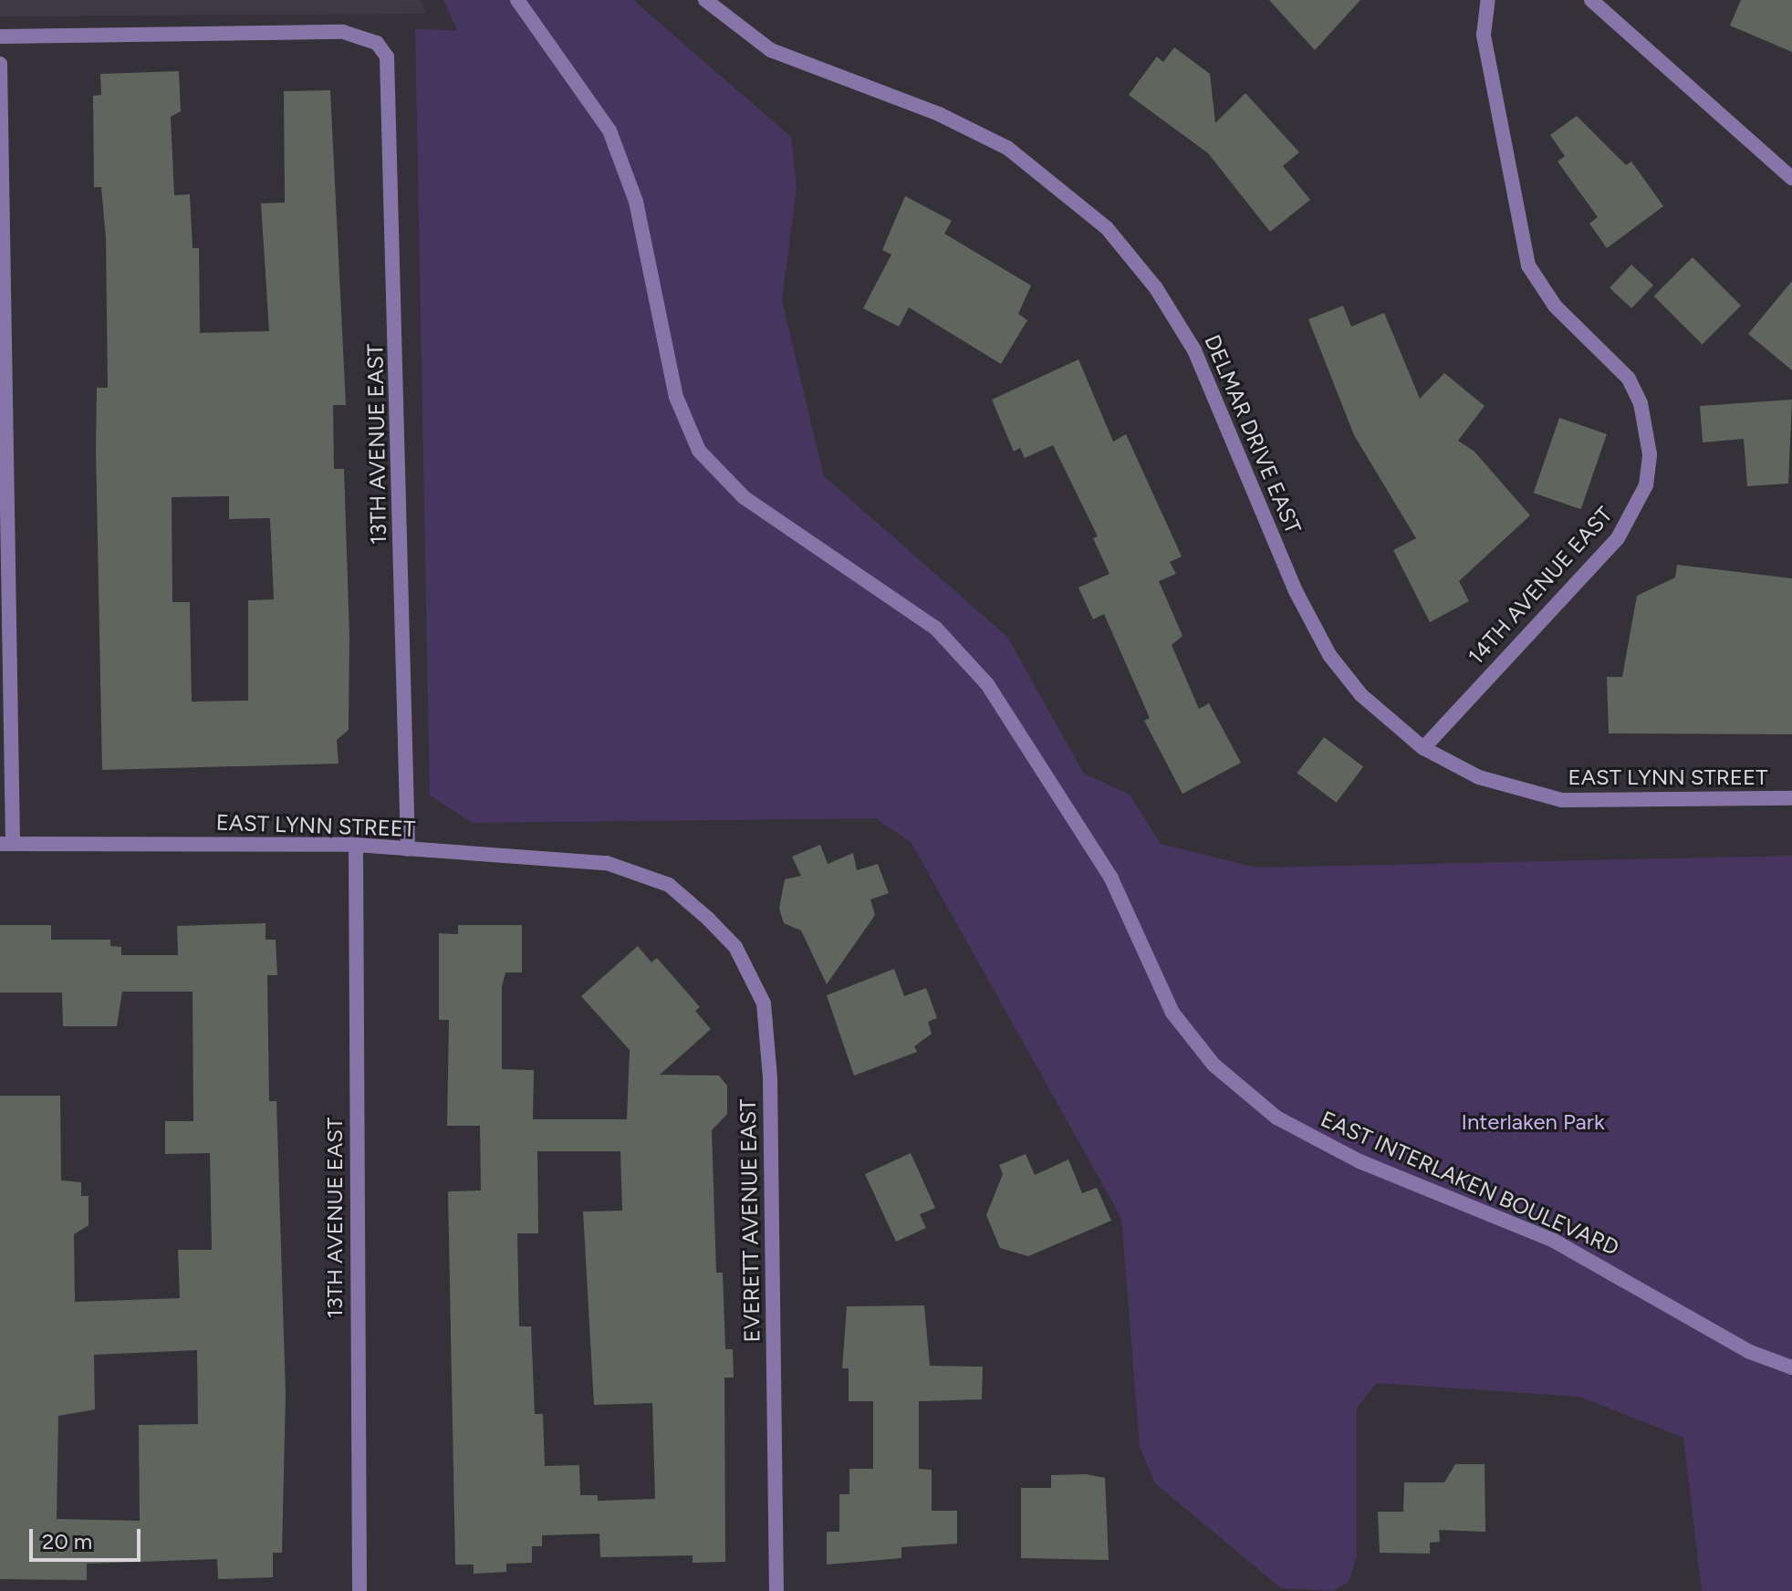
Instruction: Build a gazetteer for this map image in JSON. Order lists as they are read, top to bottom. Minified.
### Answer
{"streets":{"street":["DELMAR DRIVE EAST","13TH AVENUE EAST","14TH AVENUE EAST","EAST LYNN STREET","EAST INTERLAKEN BOULEVARD","EVERETT AVENUE EAST"]},"crossings":[["DELMAR DRIVE EAST","14TH AVENUE EAST"],["DELMAR DRIVE EAST","EAST LYNN STREET"],["13TH AVENUE EAST","EAST LYNN STREET"],["14TH AVENUE EAST","EAST LYNN STREET"],["EAST LYNN STREET","EVERETT AVENUE EAST"]],"parks":["Interlaken Park"],"scale_bar":"20 m"}
